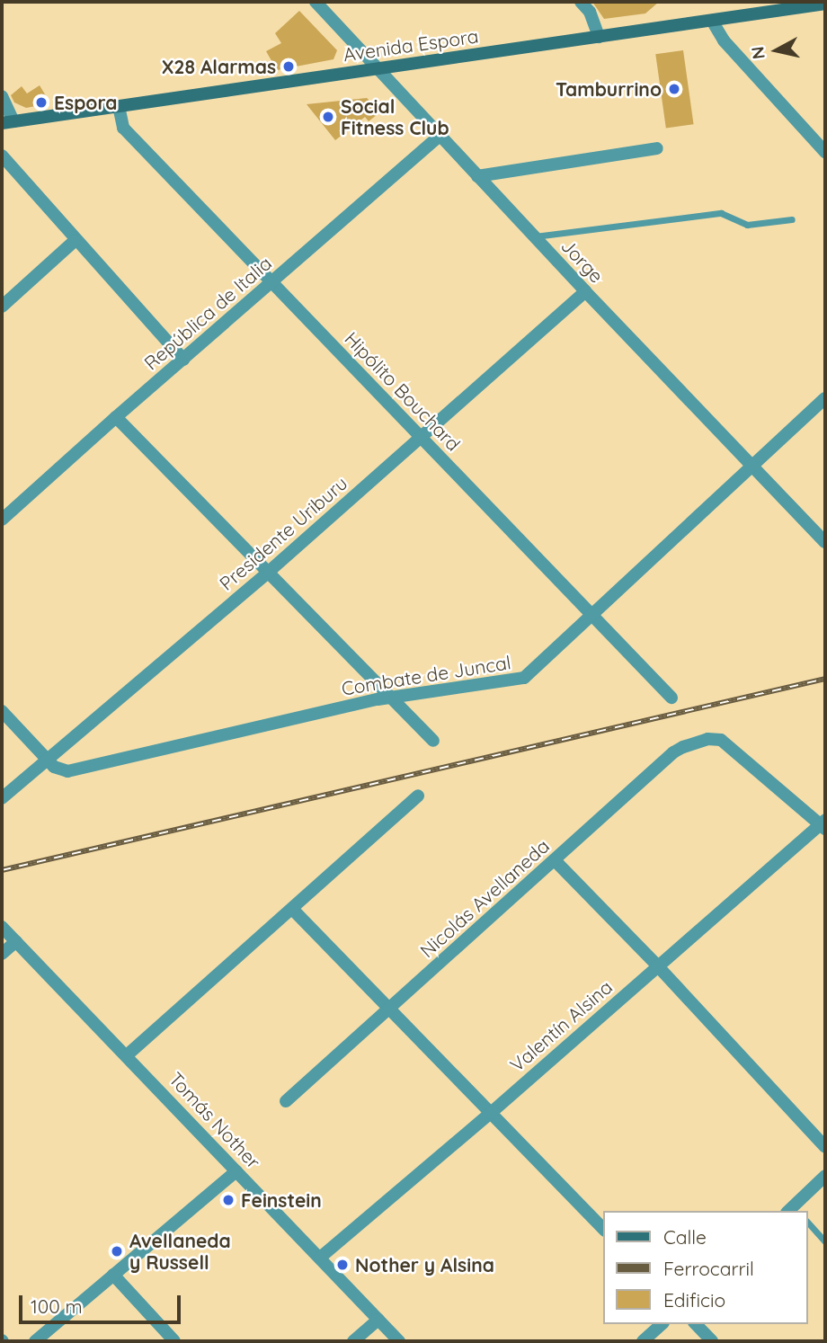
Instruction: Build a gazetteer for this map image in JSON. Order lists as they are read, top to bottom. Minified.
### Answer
{"streets":{"main road":["Avenida Espora"],"street":["Jorge","República de Italia","Hipólito Bouchard","Presidente Uriburu","Combate de Juncal","Nicolás Avellaneda","Valentín Alsina","Tomás Nother"]},"crossings":[["Avenida Espora","Jorge"],["Avenida Espora","Hipólito Bouchard"],["Jorge","República de Italia"],["Jorge","Presidente Uriburu"],["Jorge","Combate de Juncal"],["República de Italia","Hipólito Bouchard"],["Hipólito Bouchard","Presidente Uriburu"],["Hipólito Bouchard","Combate de Juncal"],["Presidente Uriburu","Combate de Juncal"],["Nicolás Avellaneda","Valentín Alsina"],["Valentín Alsina","Tomás Nother"]],"places":["X28 Alarmas","Tamburrino","Espora","Social Fitness Club","Feinstein","Avellaneda y Russell","Nother y Alsina"],"legend":["Calle","Ferrocarril","Edificio"],"scale_bar":"100 m","north":"left"}
